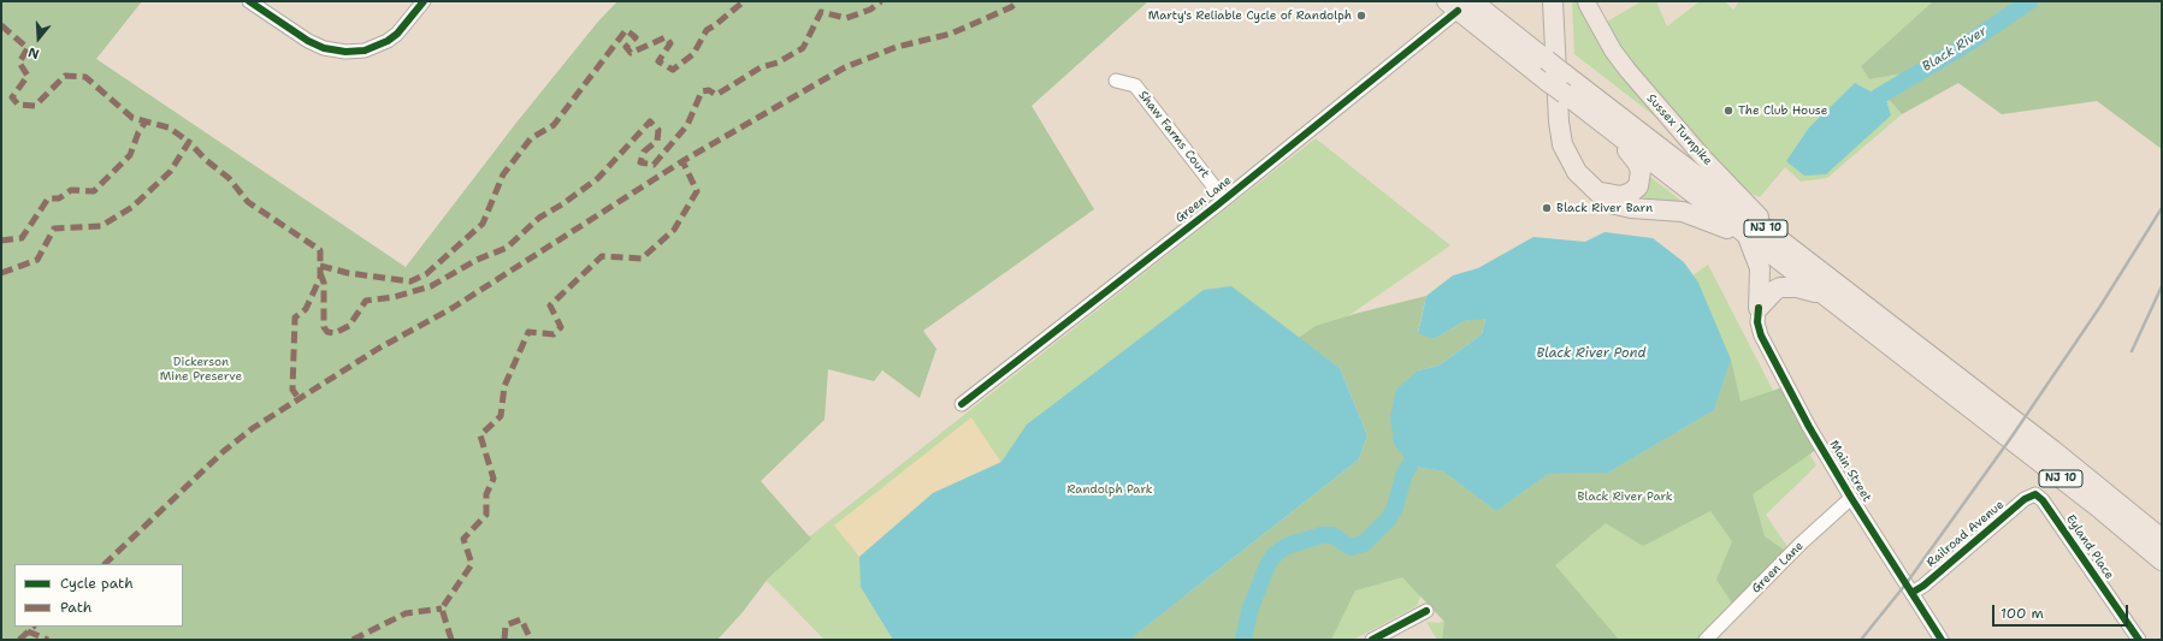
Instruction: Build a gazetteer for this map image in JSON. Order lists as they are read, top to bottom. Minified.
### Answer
{"streets":{"highway":["NJ 10"],"main road":["Sussex Turnpike"],"street":["Shaw Farms Court","Green Lane","Main Street","Railroad Avenue","Eyland Place"]},"crossings":[["Sussex Turnpike","NJ 10"],["Shaw Farms Court","Green Lane"],["Green Lane","NJ 10"],["Green Lane","Main Street"],["Main Street","Railroad Avenue"],["Railroad Avenue","Eyland Place"]],"water":["Black River","Black River Pond"],"parks":["Dickerson Mine Preserve","Randolph Park","Black River Park"],"places":["Marty's Reliable Cycle of Randolph","The Club House","Black River Barn"],"legend":["Cycle path","Path"],"scale_bar":"100 m","north":"bottom"}
